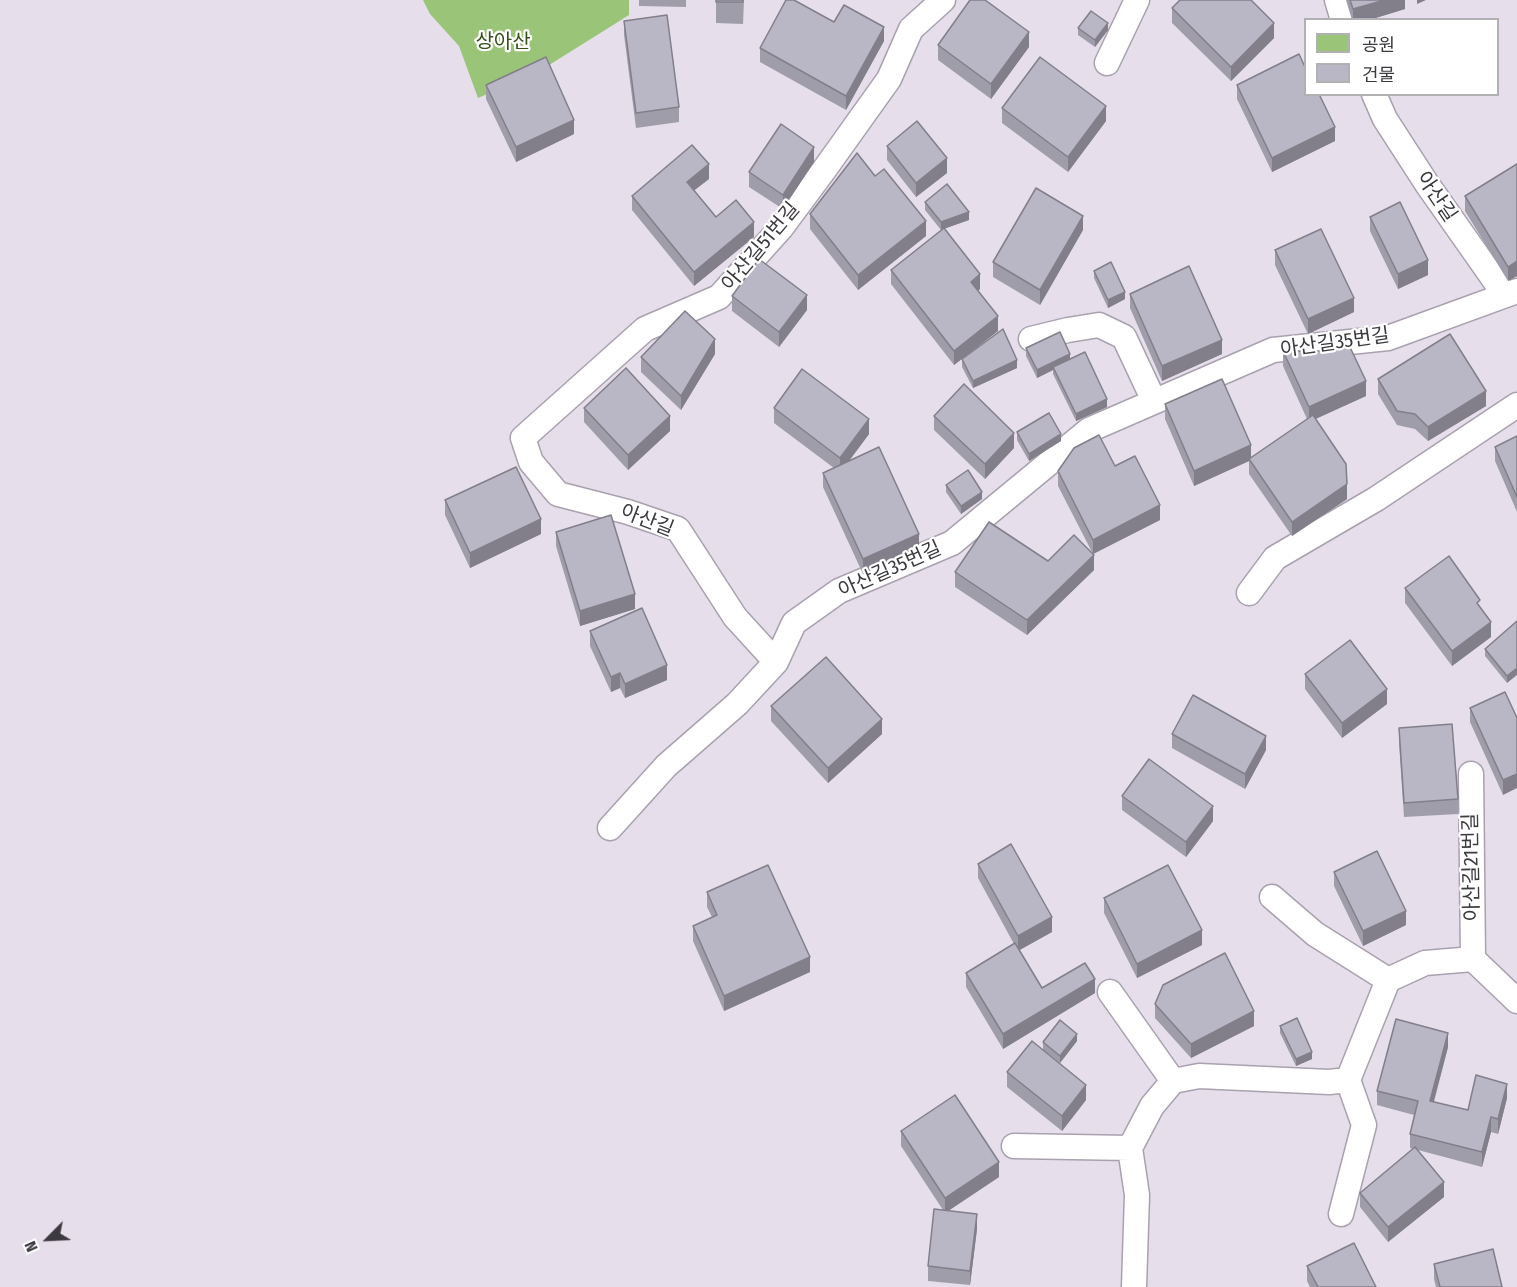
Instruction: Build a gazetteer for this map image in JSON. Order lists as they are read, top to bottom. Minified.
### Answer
{"streets":{"lane":["아산길","아산길51번길","아산길35번길","아산길21번길"]},"crossings":[["아산길","아산길51번길"],["아산길","아산길35번길"]],"parks":["상아산"],"legend":["공원","건물"],"north":"bottom left"}
